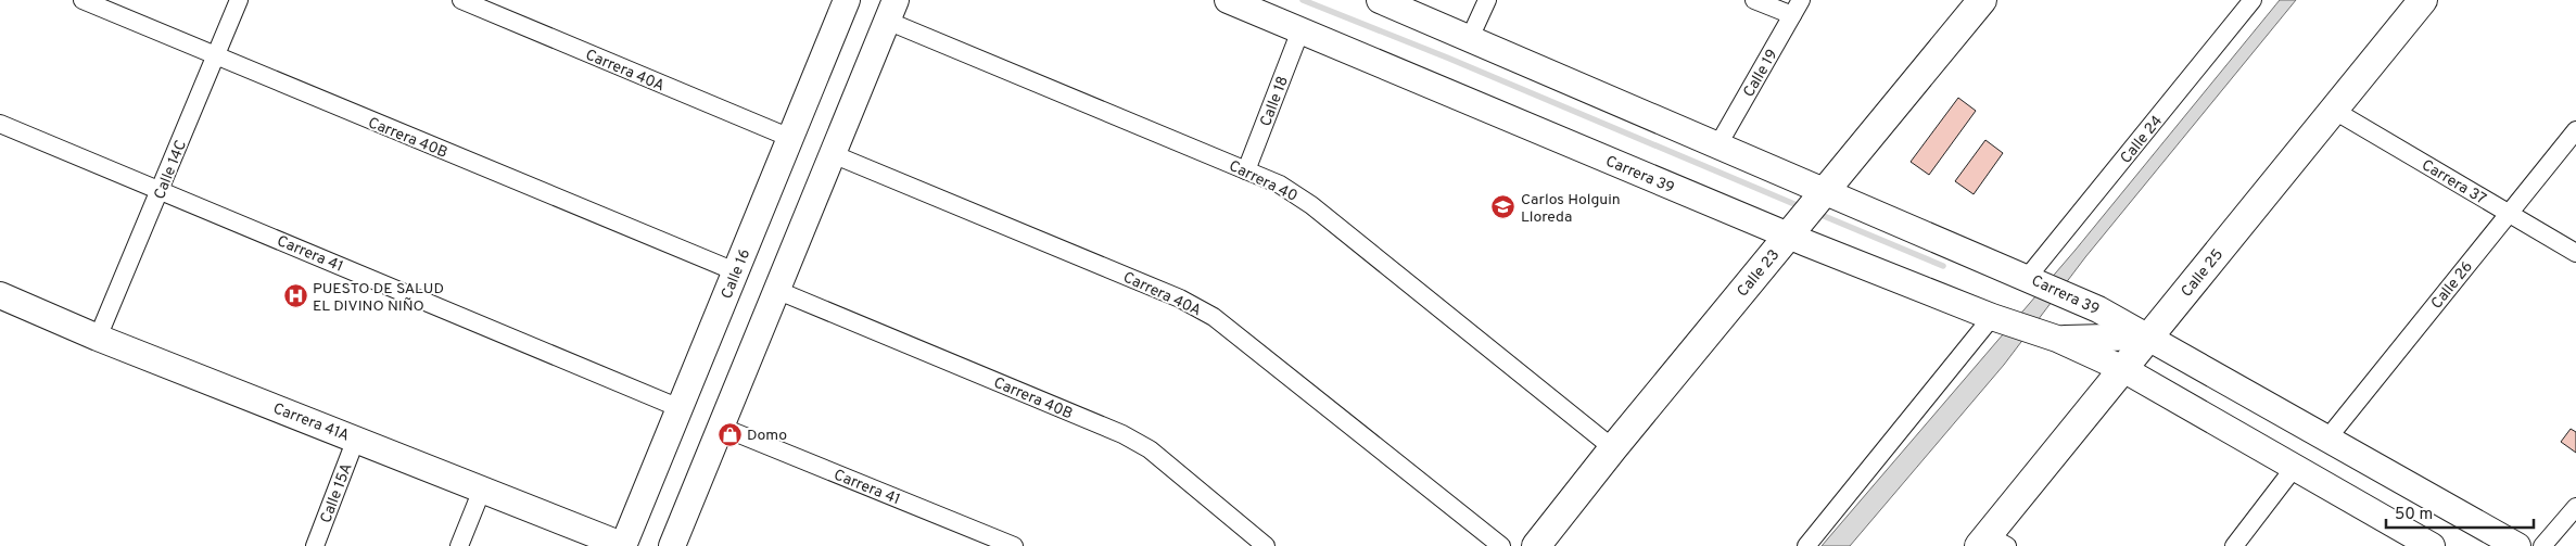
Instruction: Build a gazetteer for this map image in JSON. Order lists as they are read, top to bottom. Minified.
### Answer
{"streets":{"main road":["Carrera 39","Calle 23","Calle 25","Calle 16","Carrera 41A"],"street":["Carrera 40A","Calle 19","Calle 18","Carrera 40B","Calle 24","Calle 14C","Carrera 40","Carrera 37","Carrera 41","Calle 26","Calle 15A"]},"crossings":[["Carrera 40A","Calle 16"],["Calle 19","Carrera 39"],["Calle 18","Carrera 39"],["Calle 18","Carrera 40"],["Carrera 40B","Calle 14C"],["Carrera 40B","Calle 16"],["Calle 24","Carrera 39"],["Calle 14C","Carrera 41"],["Calle 14C","Carrera 41A"],["Carrera 39","Calle 23"],["Carrera 39","Calle 25"],["Carrera 39","Calle 26"],["Carrera 40","Calle 23"],["Carrera 37","Calle 25"],["Carrera 37","Calle 26"],["Carrera 41","Calle 16"],["Calle 16","Carrera 41A"],["Carrera 41A","Calle 15A"]],"places":{"school or university":["Carlos Holguin Lloreda"],"hospital":["PUESTO DE SALUD EL DIVINO NIÑO"],"shop":["Domo"]},"scale_bar":"50 m"}
